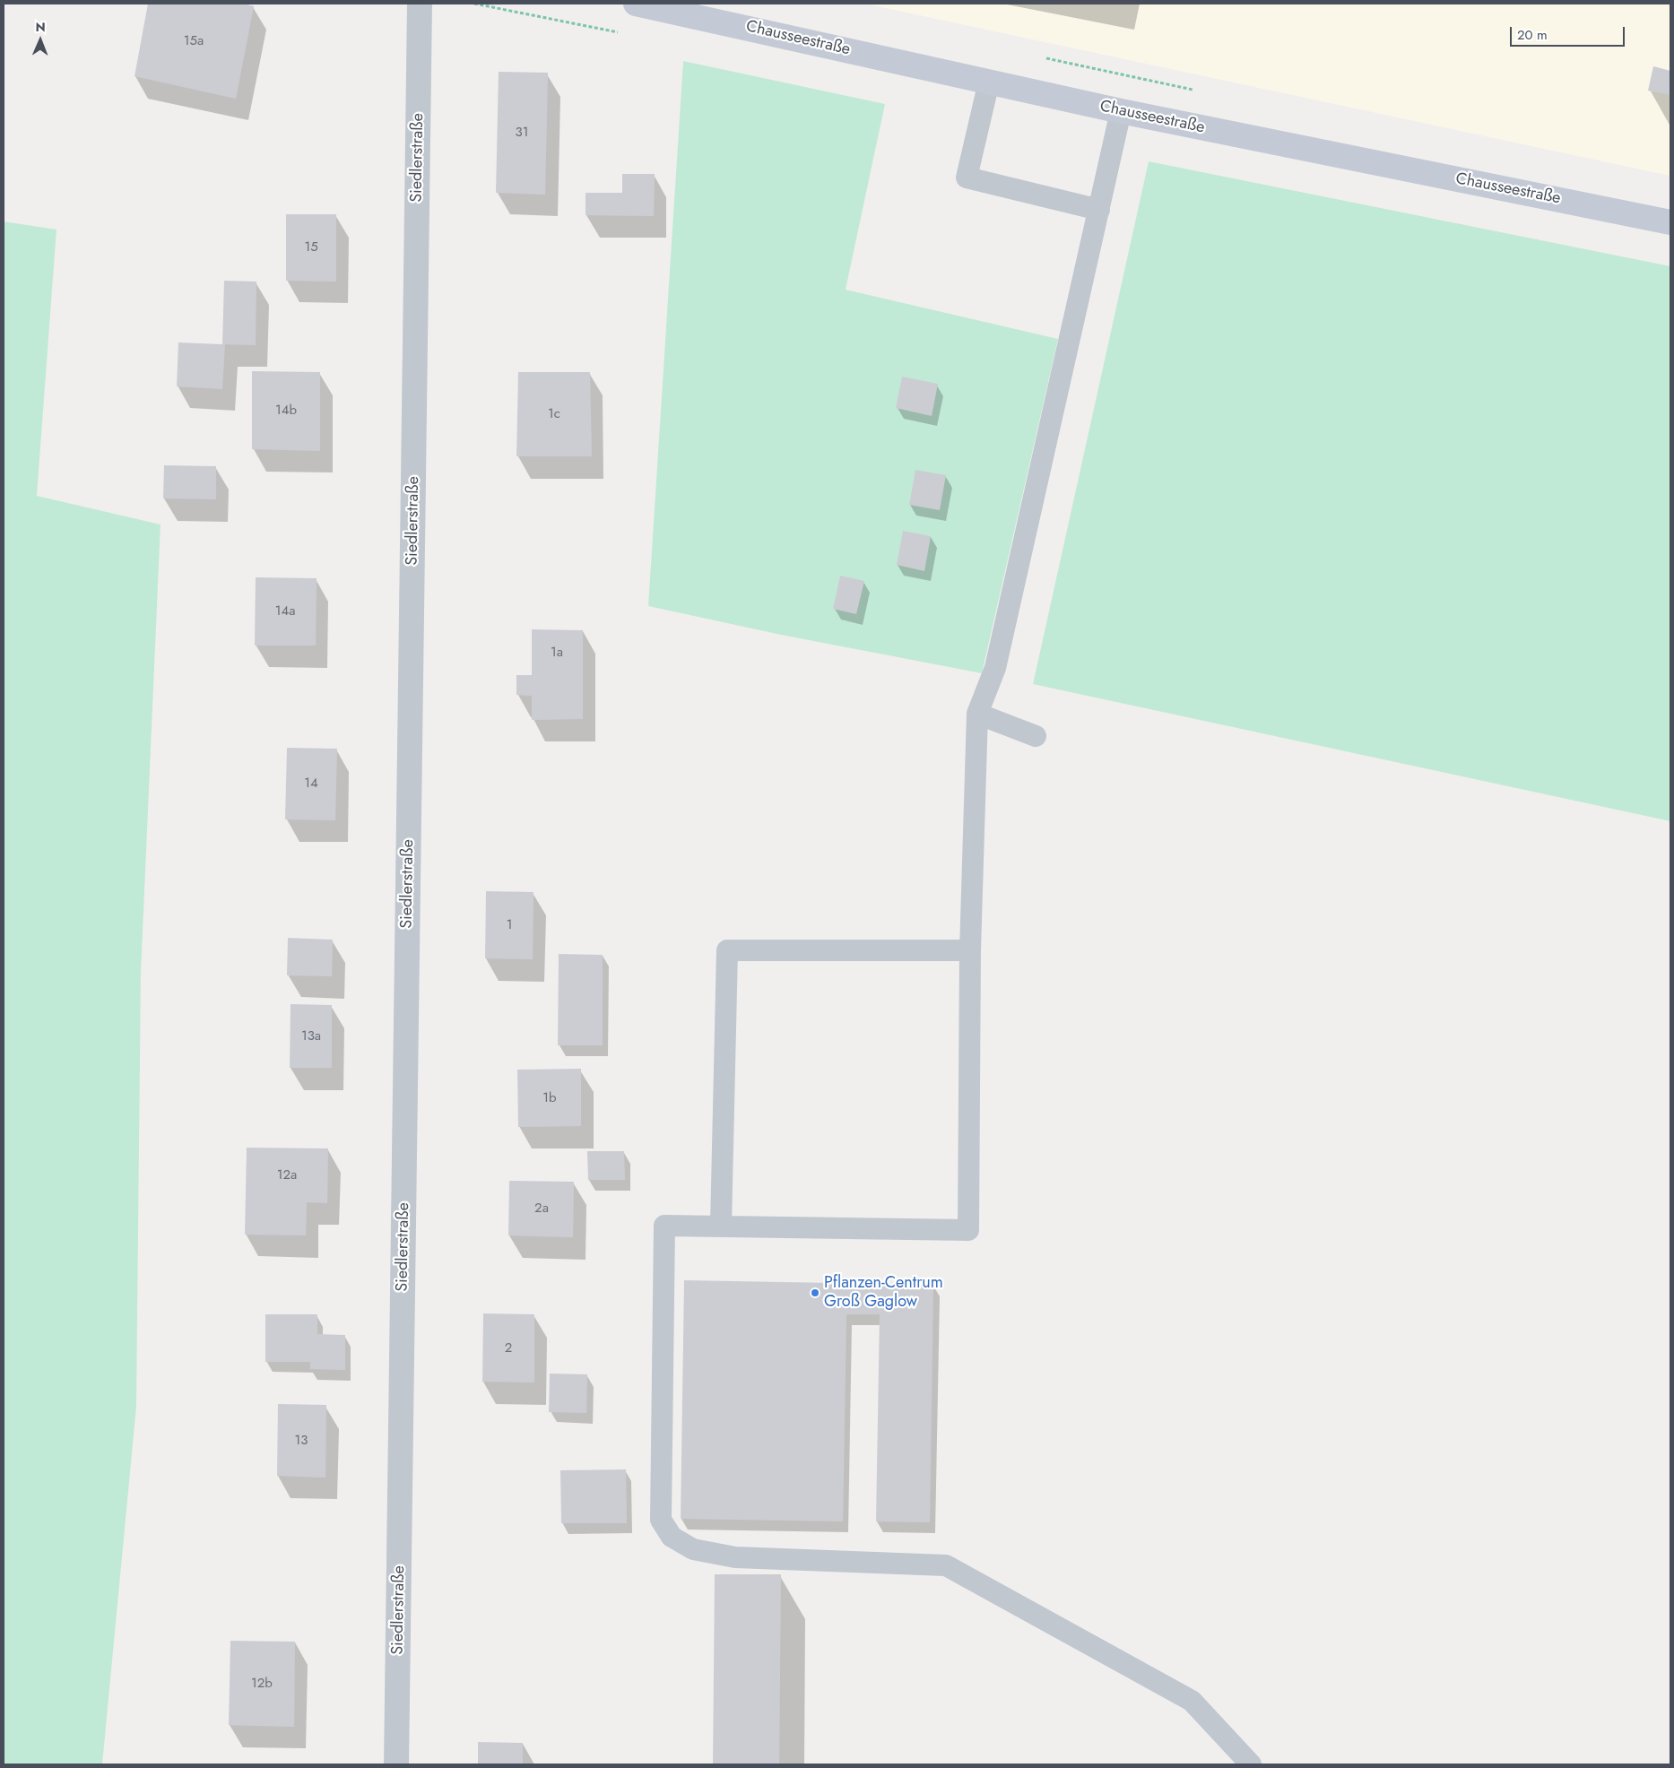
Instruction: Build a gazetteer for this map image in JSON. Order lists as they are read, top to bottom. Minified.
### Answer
{"streets":{"main road":["Chausseestraße"],"street":["Siedlerstraße"]},"places":["Pflanzen-Centrum Groß Gaglow"],"house_numbers":["15a","31","15","14b","1c","14a","1a","14","1","13a","1b","12a","2a","2","13","12b"],"scale_bar":"20 m","north":"top"}
